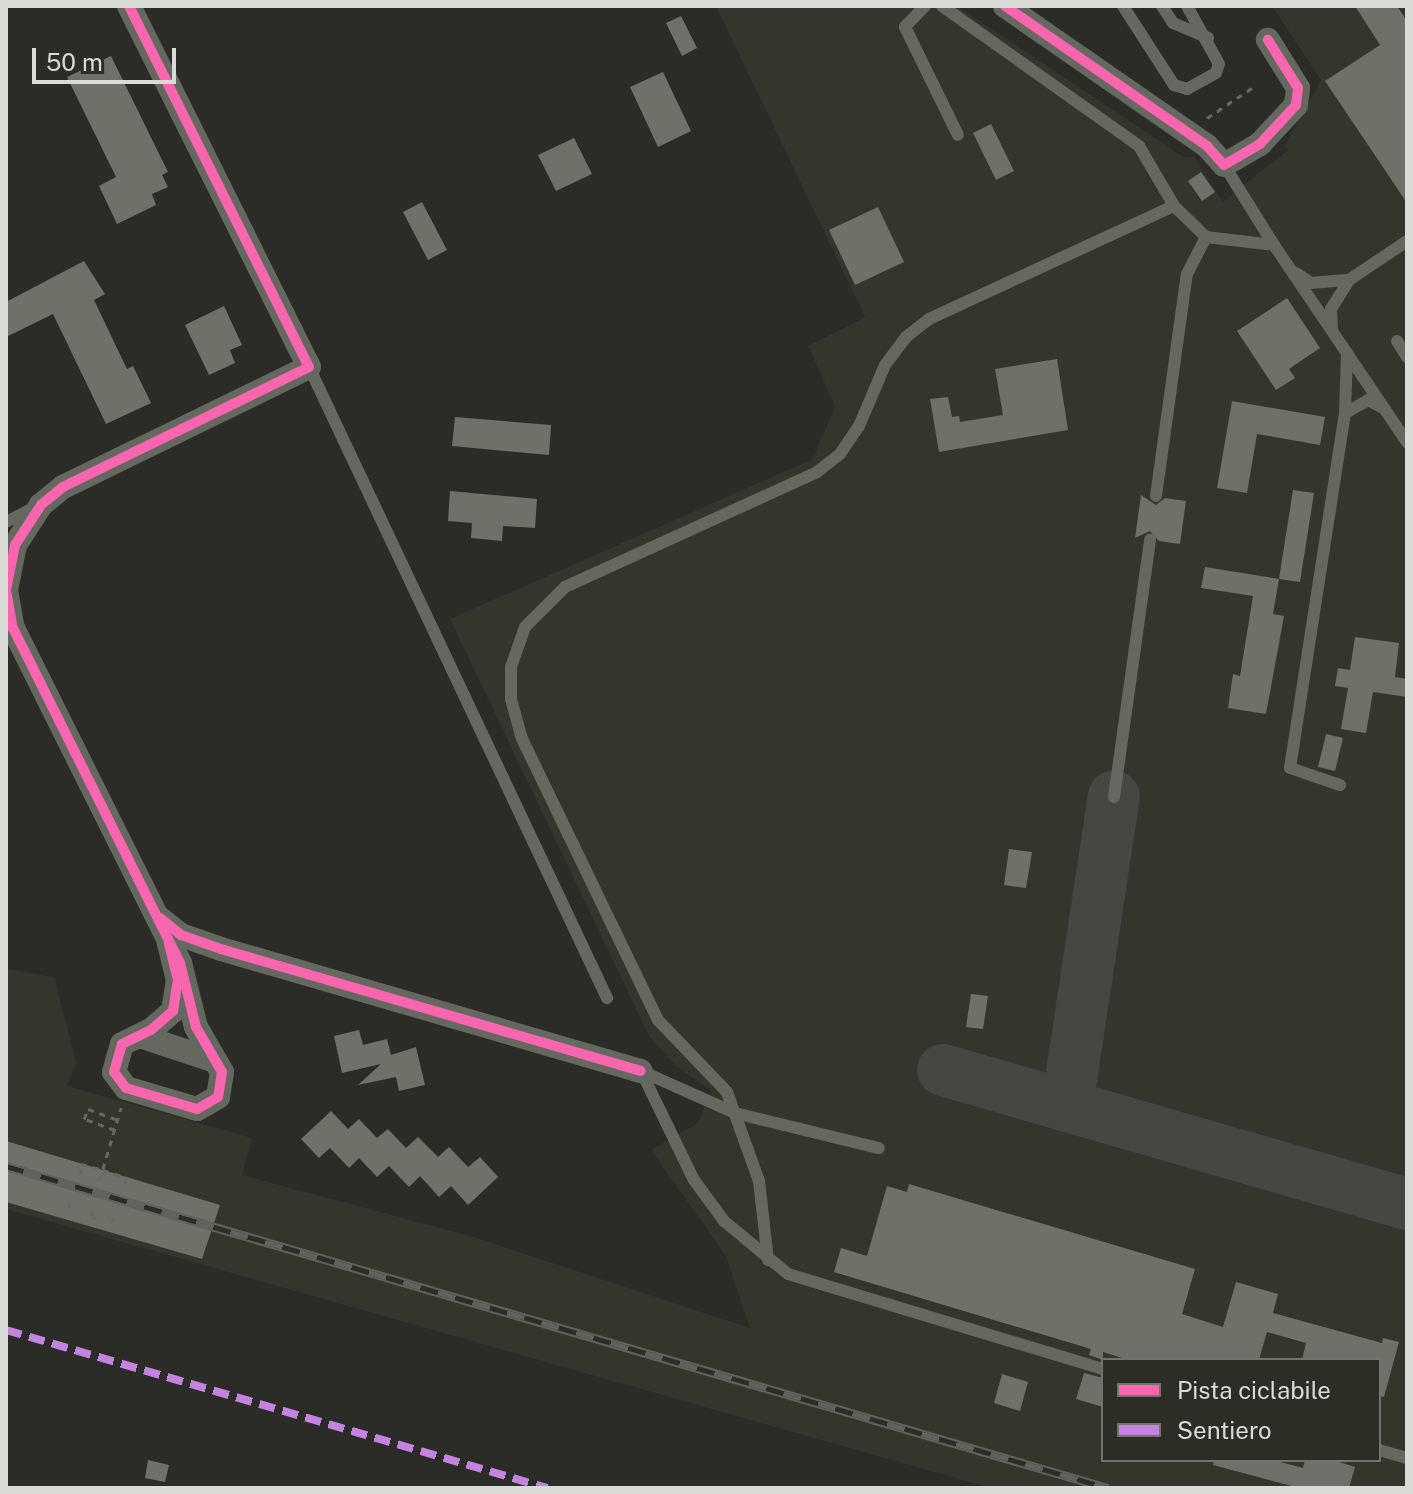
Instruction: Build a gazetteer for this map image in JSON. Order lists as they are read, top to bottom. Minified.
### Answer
{"legend":["Pista ciclabile","Sentiero"],"scale_bar":"50 m"}
